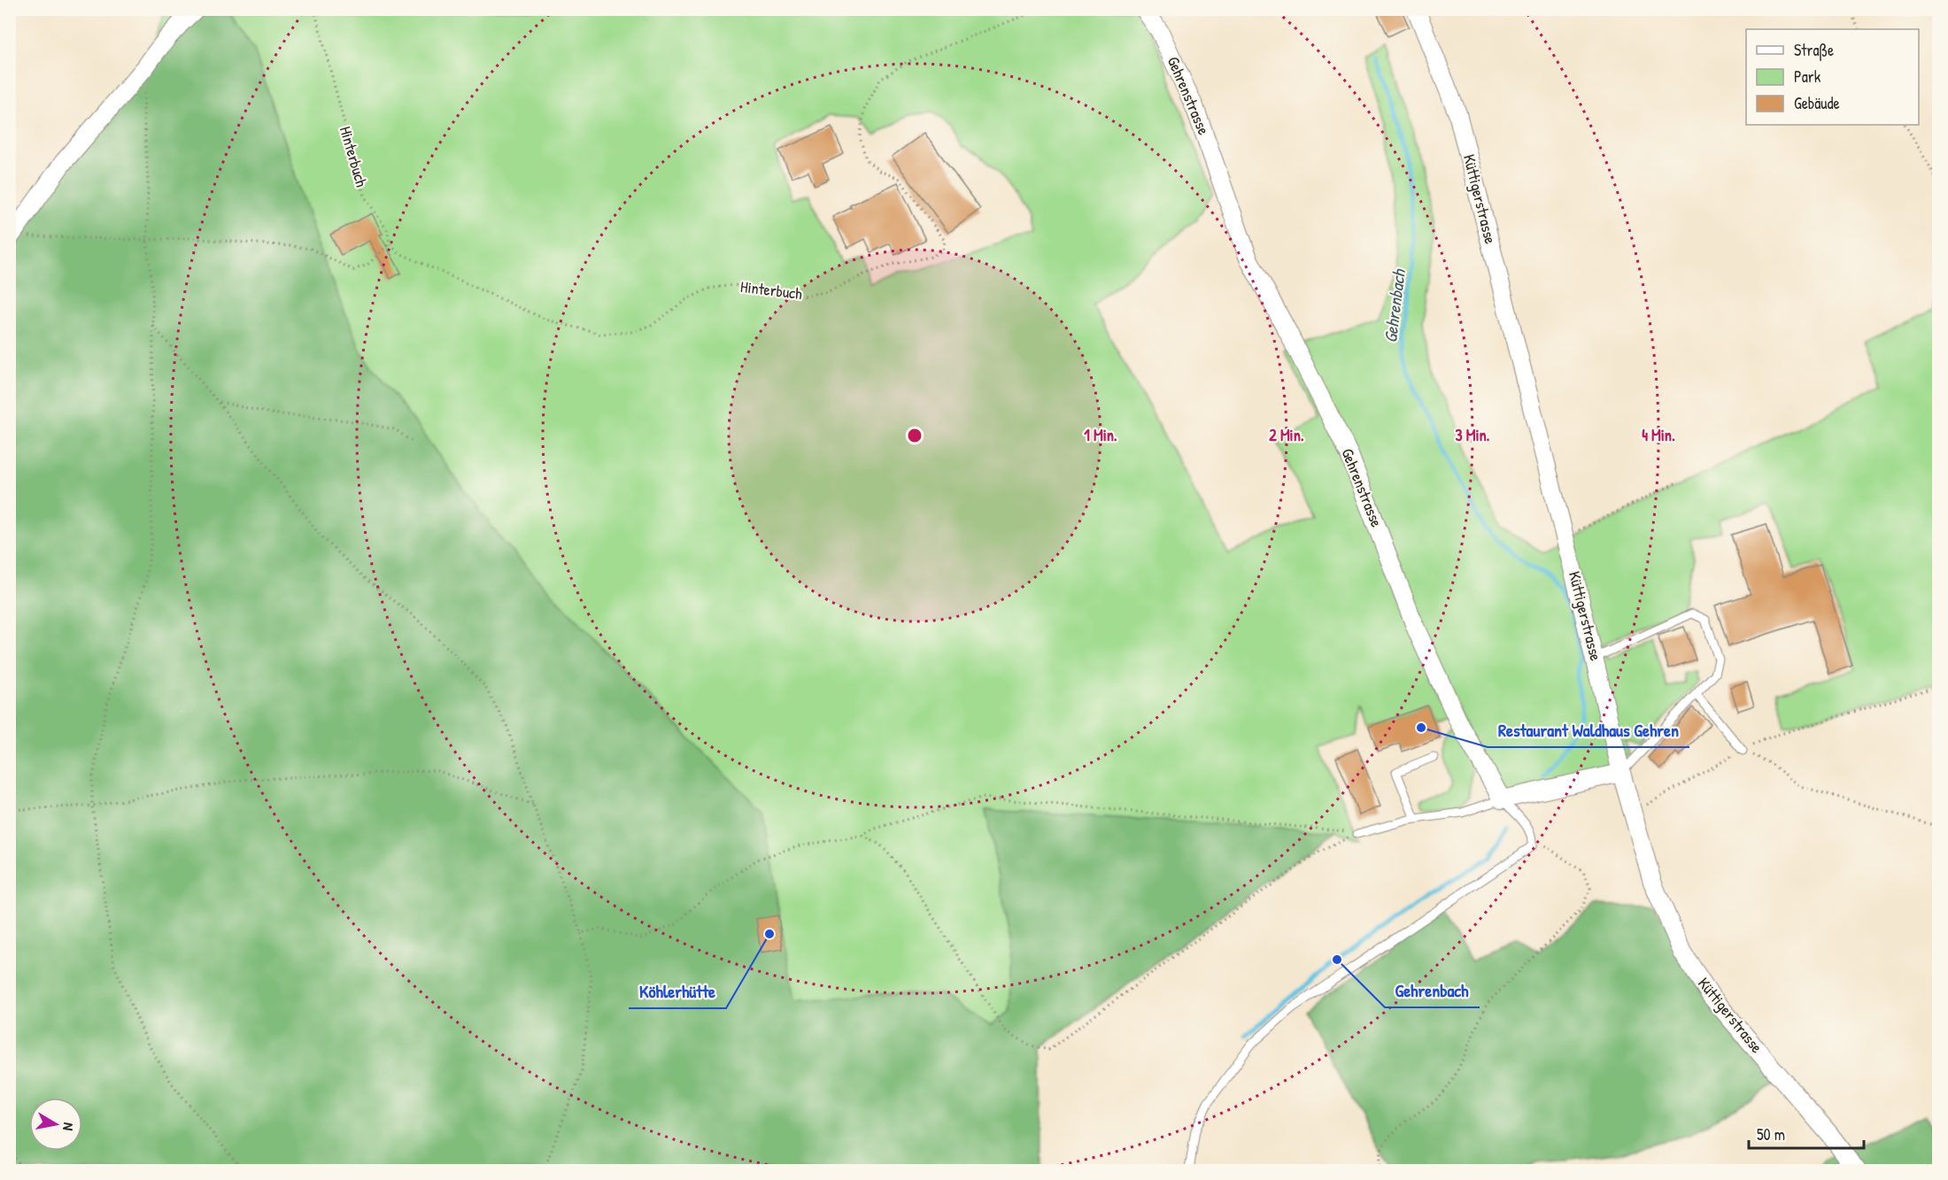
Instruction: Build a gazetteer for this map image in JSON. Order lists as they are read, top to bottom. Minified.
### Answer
{"streets":{"street":["Gehrenstrasse","Küttigerstrasse"],"path":["Hinterbuch"]},"water":["Gehrenbach"],"places":["Restaurant Waldhaus Gehren","Köhlerhütte","Gehrenbach"],"legend":["Straße","Park","Gebäude"],"scale_bar":"50 m","north":"right","rings":["1 Min.","2 Min.","3 Min.","4 Min."]}
